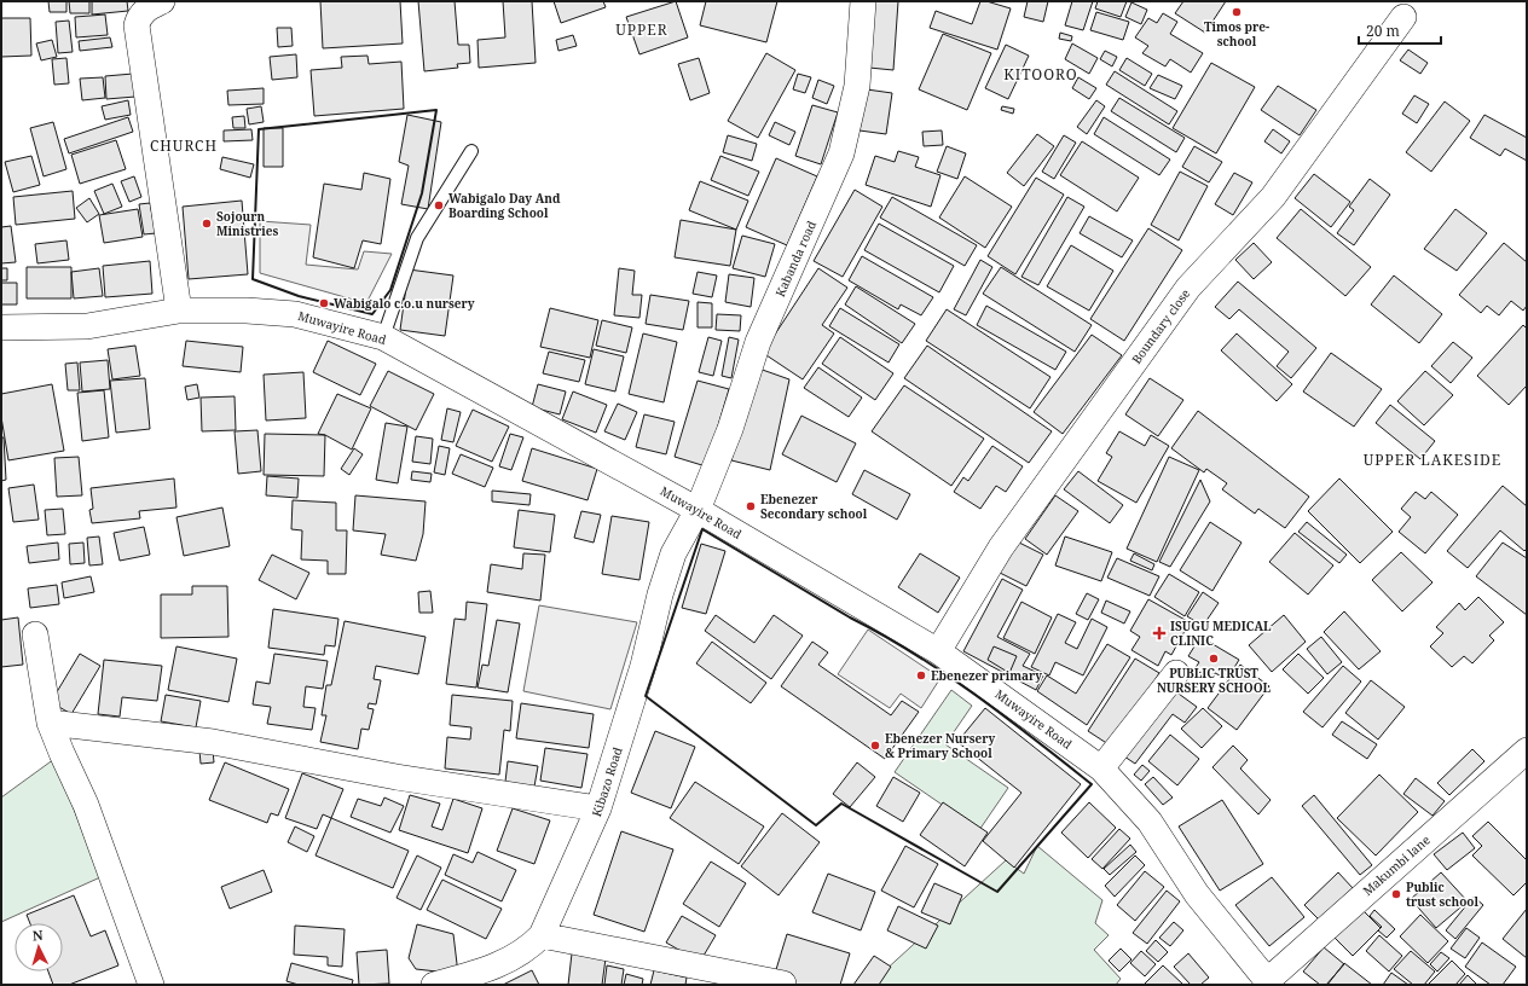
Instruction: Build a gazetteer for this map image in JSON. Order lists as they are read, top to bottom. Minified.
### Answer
{"streets":{"street":["Kabanda road","Boundary close","Muwayire Road","Kibazo Road","Makumbi lane"]},"crossings":[["Kabanda road","Muwayire Road"],["Kabanda road","Kibazo Road"],["Boundary close","Muwayire Road"],["Muwayire Road","Kibazo Road"],["Muwayire Road","Makumbi lane"]],"districts":["UPPER","KITOORO","CHURCH","UPPER LAKESIDE"],"places":{"other":["Timos pre- school","Wabigalo Day And Boarding School","Sojourn Ministries","Wabigalo c.o.u nursery","Ebenezer Secondary school","PUBLIC TRUST NURSERY SCHOOL","Ebenezer primary","Ebenezer Nursery & Primary School","Public trust school"],"health":["ISUGU MEDICAL CLINIC"]},"scale_bar":"20 m","north":"top"}
